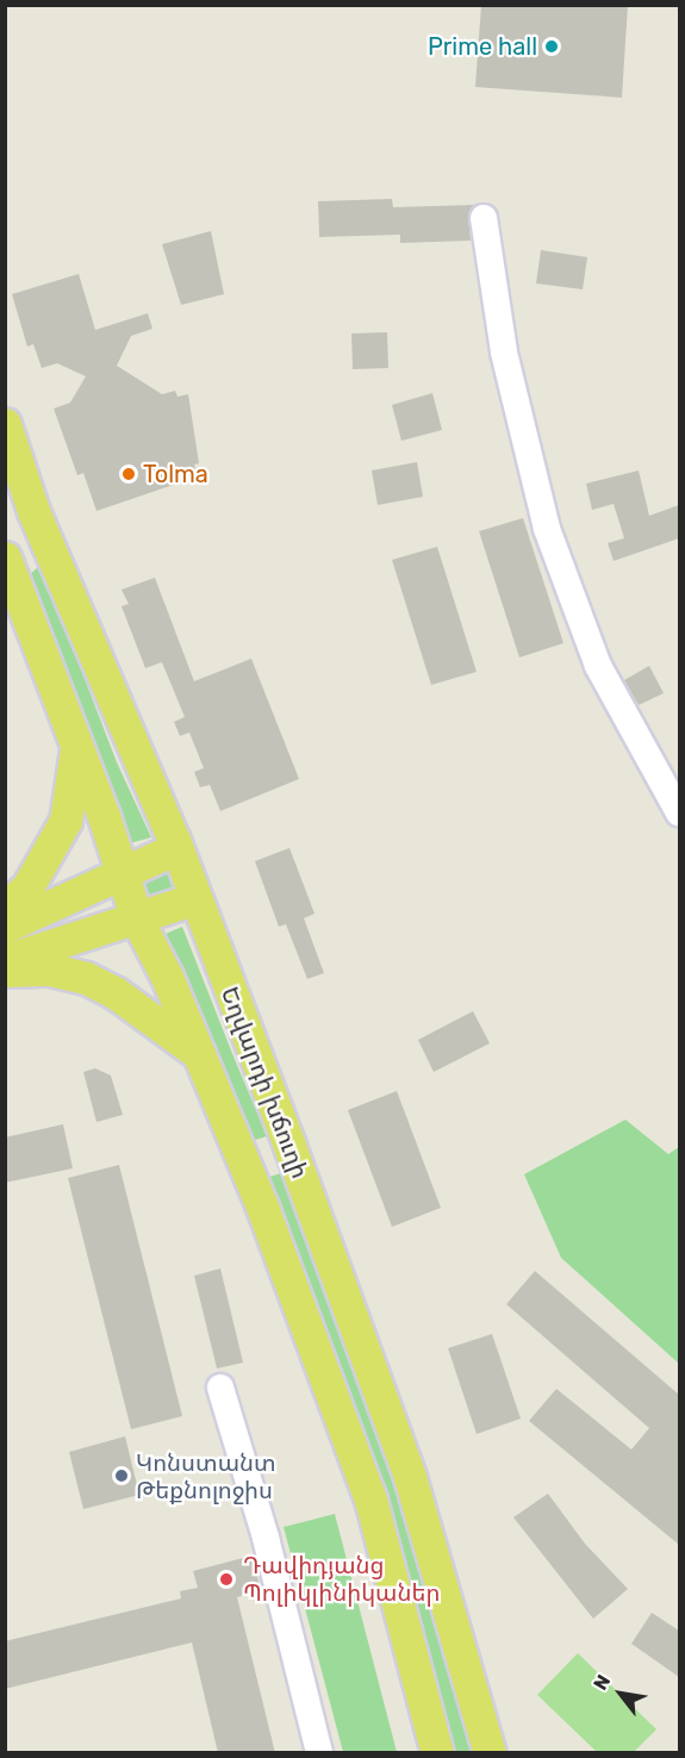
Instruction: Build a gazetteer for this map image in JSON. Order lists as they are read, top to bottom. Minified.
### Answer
{"streets":{"main road":["Եղվարդի խճուղի"]},"places":["Prime hall","Tolma","Կոնստանտ Թեքնոլոջիս","Դավիդյանց Պոլիկլինիկաներ"],"north":"top left"}
